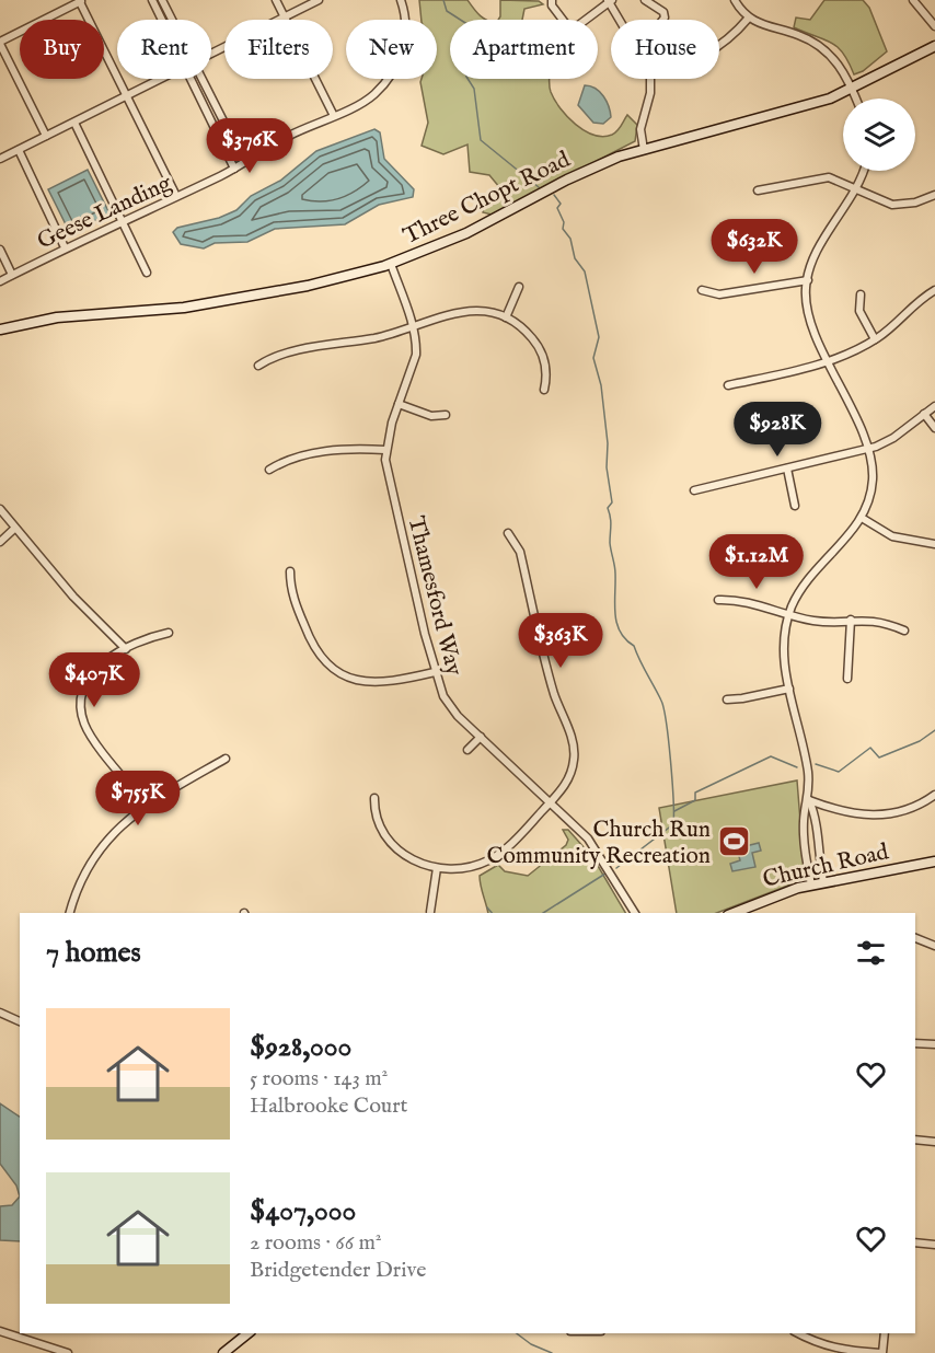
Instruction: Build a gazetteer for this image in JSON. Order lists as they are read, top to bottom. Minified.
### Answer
{"streets":{"main road":["Three Chopt Road","Church Road"],"street":["Geese Landing","Thamesford Way"]},"crossings":[["Three Chopt Road","Thamesford Way"]],"places":{"sports":["Church Run Community Recreation"]},"page":{"chip":["Buy","Rent","Filters","New","Apartment","House"],"price":["$376K","$632K","$928K","$1.12M","$363K","$407K","$755K"],"heading":"7 homes","list":[{"name":"$928,000","note":"5 rooms · 143 m² · Halbrooke Court"},{"name":"$407,000","note":"2 rooms · 66 m² · Bridgetender Drive"}]}}
